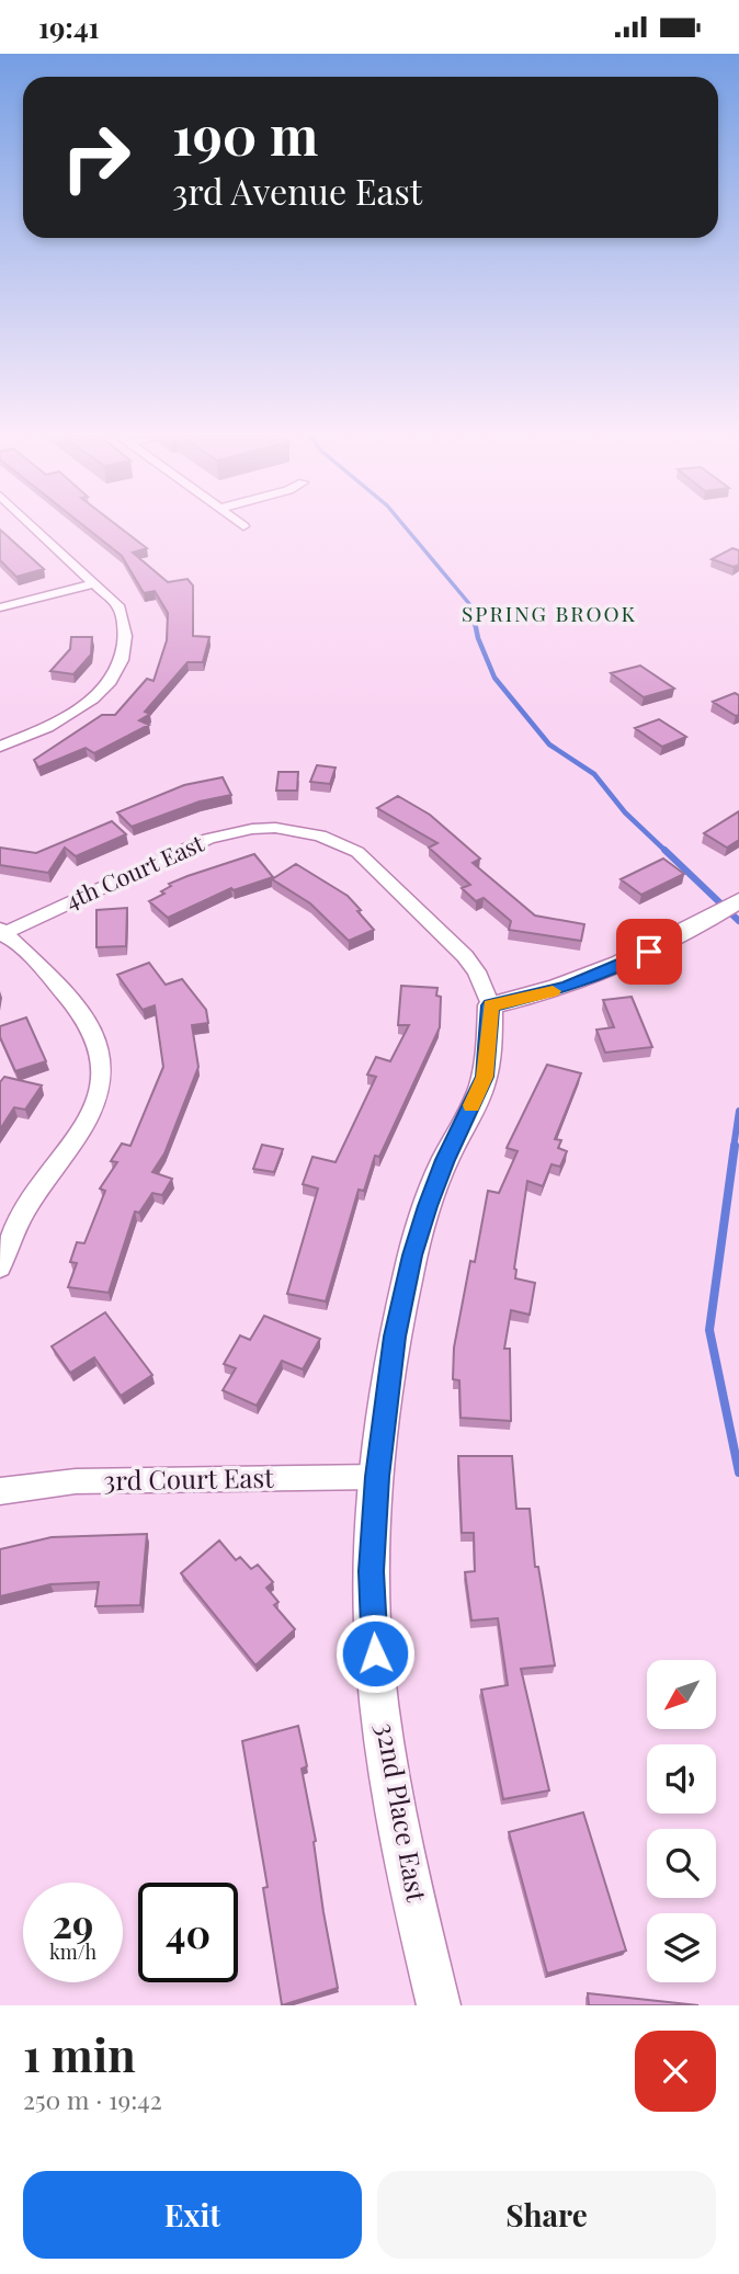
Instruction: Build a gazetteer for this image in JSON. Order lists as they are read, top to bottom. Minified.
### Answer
{"streets":{"street":["4th Court East","3rd Court East","32nd Place East"]},"crossings":[["4th Court East","32nd Place East"],["3rd Court East","32nd Place East"]],"districts":["SPRING BROOK"],"north":"bottom left","page":{"status":"19:41","turn":["190 m","3rd Avenue East"],"speed":"29 km/h","limit":"40","heading":["1 min","250 m · 19:42"],"buttons":["Exit","Share"]}}
